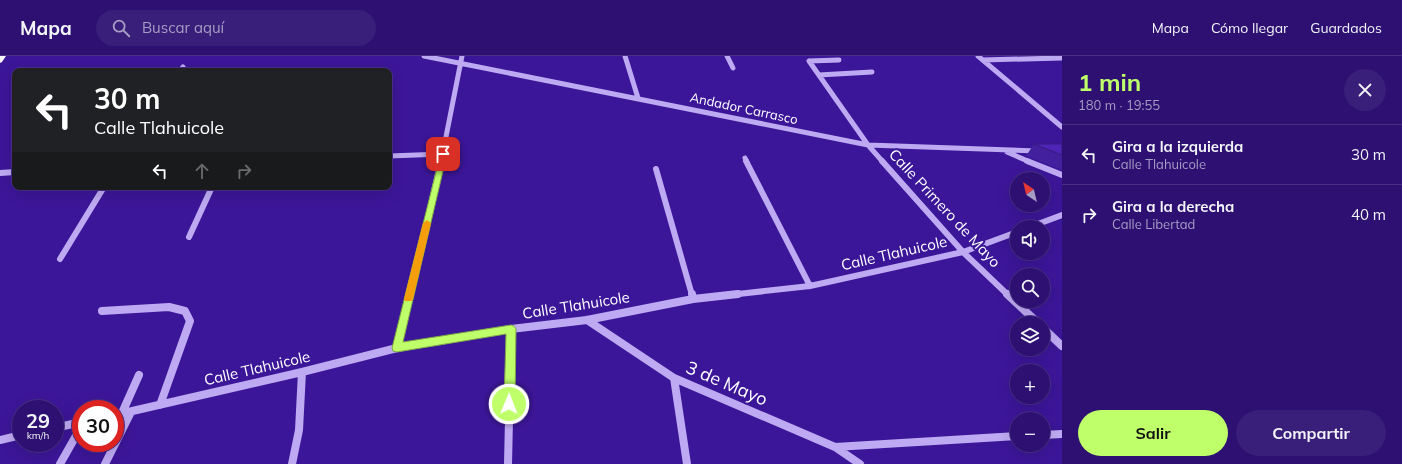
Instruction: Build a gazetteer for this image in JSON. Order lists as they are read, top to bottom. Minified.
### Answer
{"streets":{"street":["Andador Carrasco","Calle Primero de Mayo","Calle Tlahuicole","3 de Mayo"]},"crossings":[["Andador Carrasco","Calle Primero de Mayo"],["Calle Primero de Mayo","Calle Tlahuicole"],["Calle Tlahuicole","3 de Mayo"]],"north":"top left","page":{"header":"Mapa","search":"Buscar aquí","nav":["Mapa","Cómo llegar","Guardados"],"heading":["1 min","180 m · 19:55"],"turn":["30 m","Calle Tlahuicole"],"list":[{"name":"Gira a la izquierda","note":"Calle Tlahuicole","value":"30 m"},{"name":"Gira a la derecha","note":"Calle Libertad","value":"40 m"}],"map_buttons":["+","−"],"speed":"29 km/h","limit":"30","buttons":["Salir","Compartir"]}}
